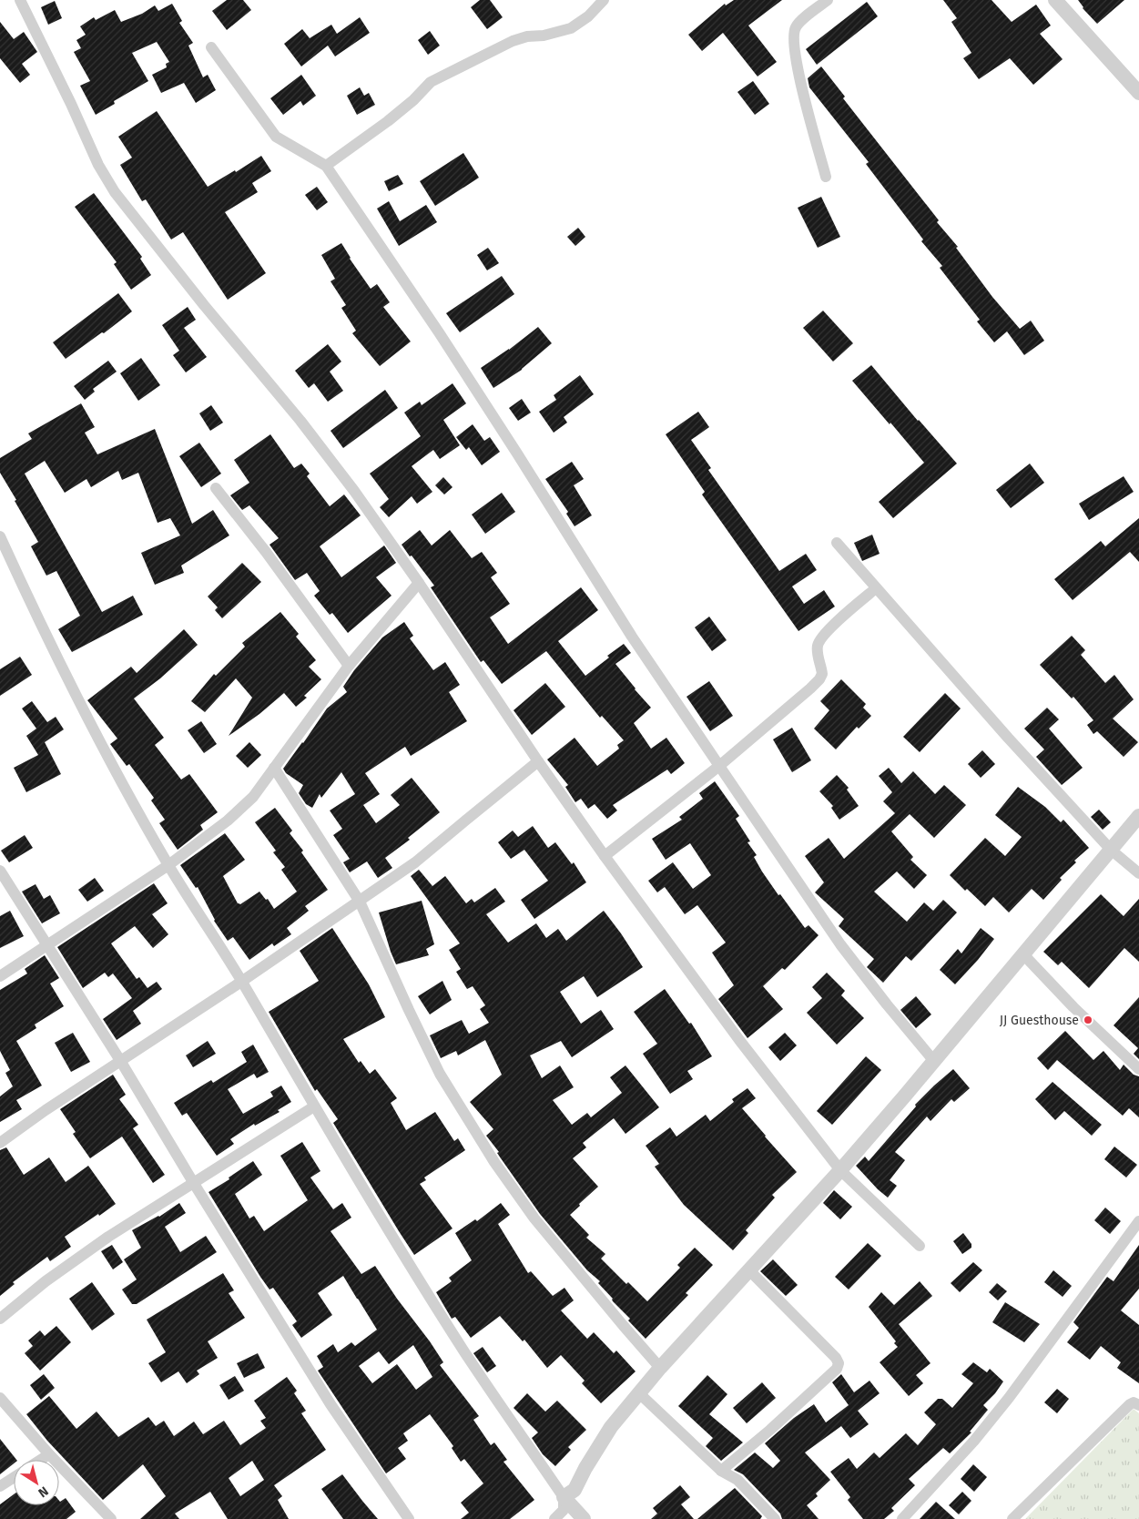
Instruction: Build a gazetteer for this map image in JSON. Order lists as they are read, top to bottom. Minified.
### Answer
{"places":["JJ Guesthouse"],"north":"bottom right"}
